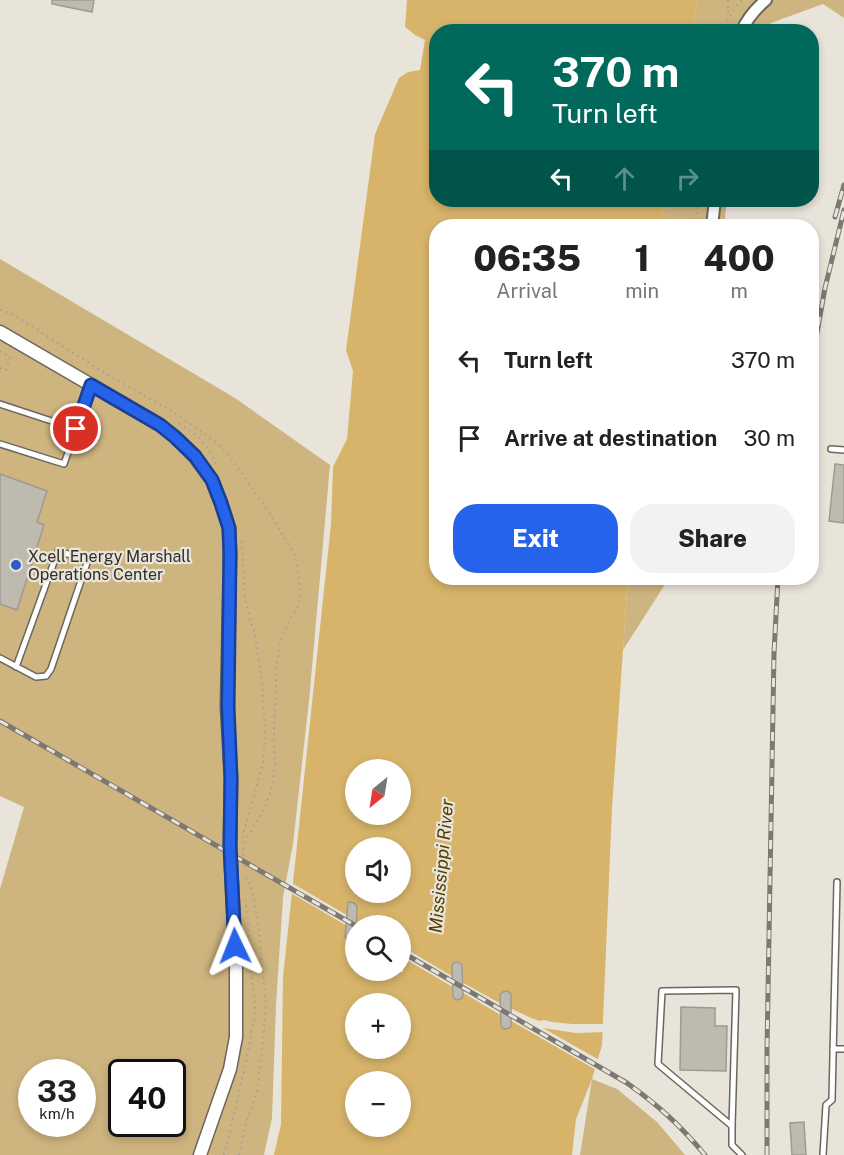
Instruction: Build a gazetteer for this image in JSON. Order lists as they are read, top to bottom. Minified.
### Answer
{"water":["Mississippi River"],"places":["Xcell Energy Marshall Operations Center"],"north":"bottom left","page":{"turn":["370 m","Turn left"],"eta":["06:35","Arrival","1","min","400","m"],"list":[{"name":"Turn left","value":"370 m"},{"name":"Arrive at destination","value":"30 m"}],"buttons":["Exit","Share"],"map_buttons":["+","−"],"speed":"33 km/h","limit":"40"}}
